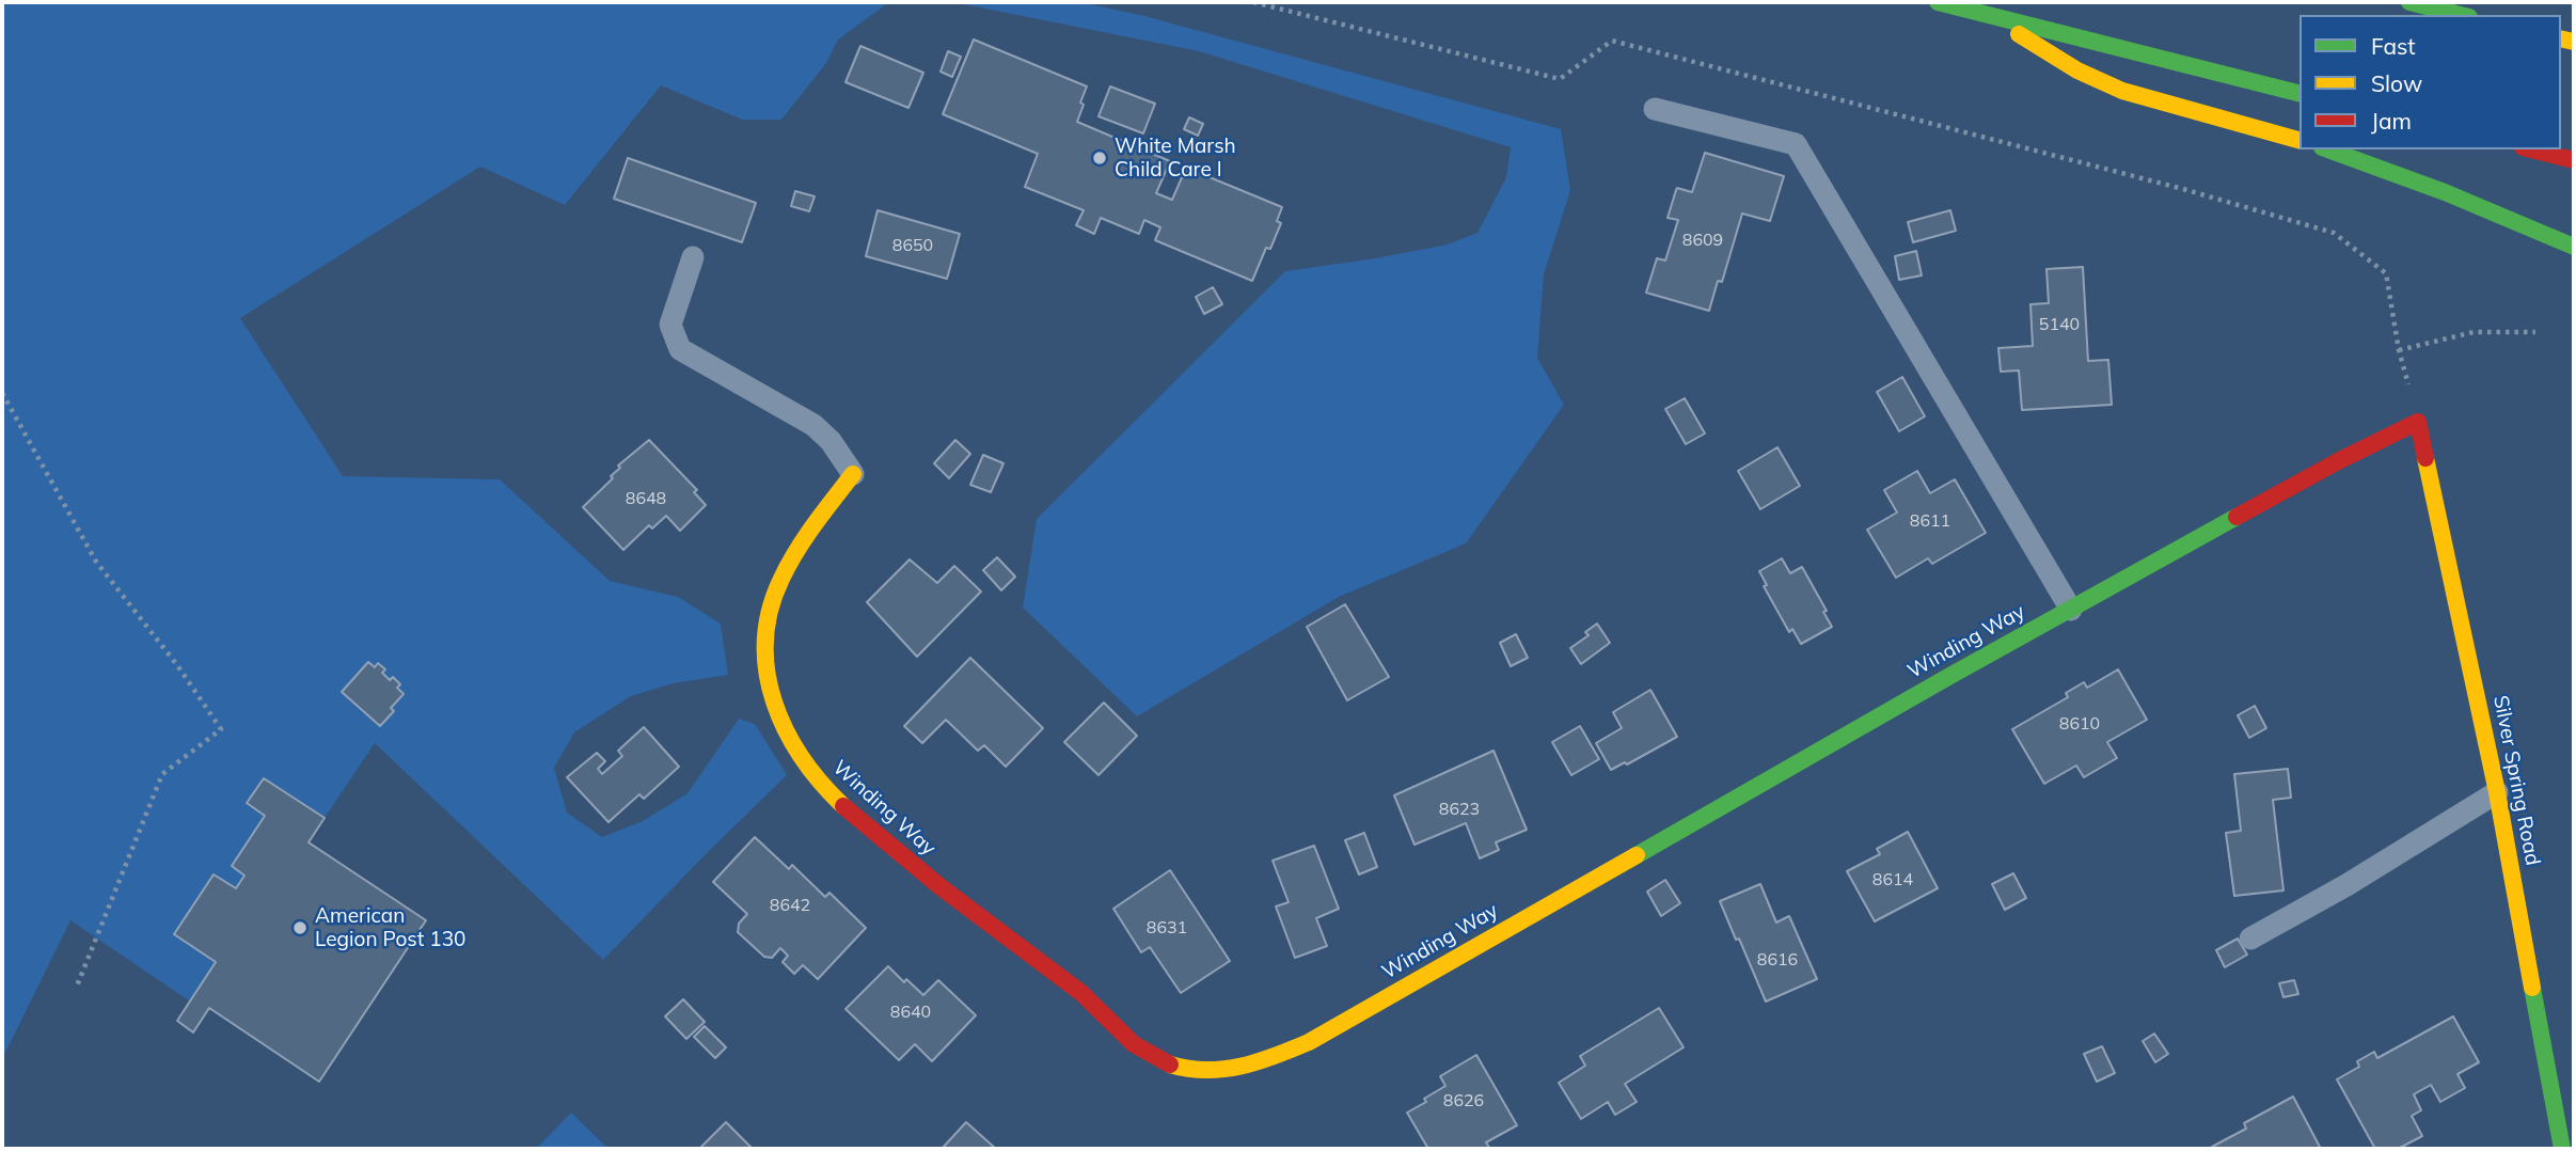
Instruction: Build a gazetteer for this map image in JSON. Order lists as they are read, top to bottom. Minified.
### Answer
{"streets":{"main road":["Winding Way","Silver Spring Road"]},"crossings":[["Winding Way","Silver Spring Road"]],"places":["White Marsh Child Care I","American Legion Post 130"],"house_numbers":["8609","8650","5140","8648","8611","8610","8623","8614","8642","8631","8616","8640","8626"],"legend":["Fast","Slow","Jam"]}
